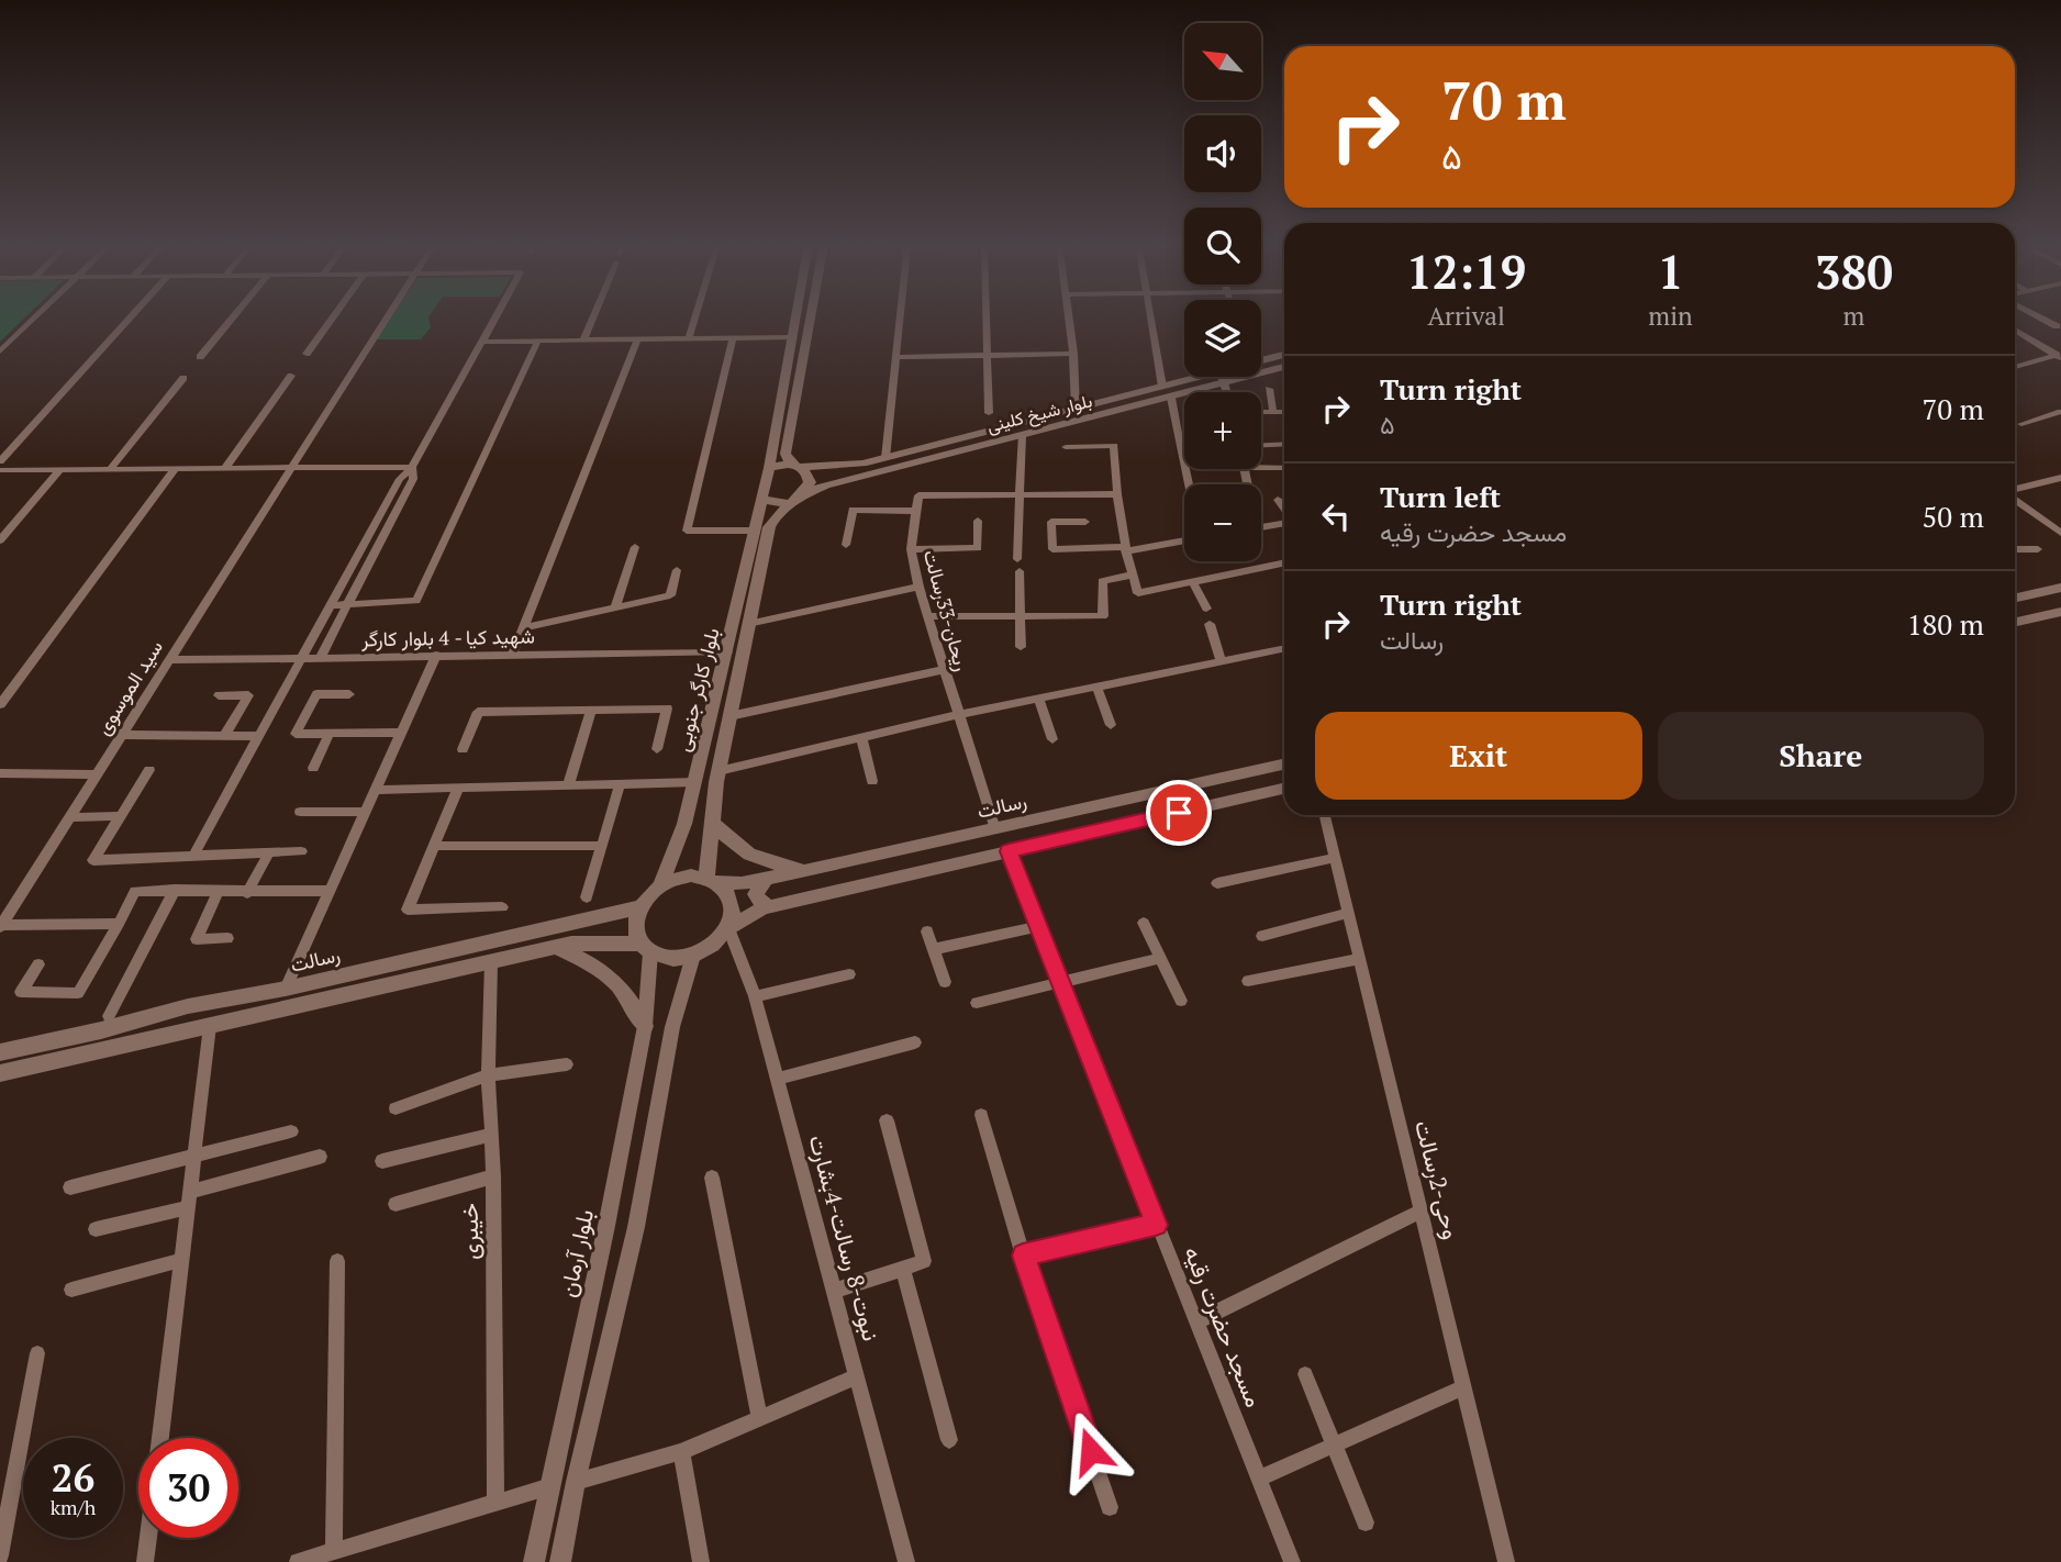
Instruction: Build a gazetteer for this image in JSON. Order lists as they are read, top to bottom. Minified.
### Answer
{"streets":{"main road":["بلوار شیخ کلینی","بلوار کارگر جنوبی","رسالت"],"street":["ریحان-33رسالت","شهید کیا - 4 بلوار کارگر","سید الموسوی","وحی-2رسالت","خیبری","نبوت-8 رسالت-4بشارت","بلوار آرمان","مسجد حضرت رقیه"]},"crossings":[["بلوار شیخ کلینی","بلوار کارگر جنوبی"],["ریحان-33رسالت","رسالت"],["شهید کیا - 4 بلوار کارگر","سید الموسوی"],["شهید کیا - 4 بلوار کارگر","بلوار کارگر جنوبی"],["بلوار کارگر جنوبی","رسالت"],["بلوار کارگر جنوبی","نبوت-8 رسالت-4بشارت"],["بلوار کارگر جنوبی","بلوار آرمان"],["رسالت","خیبری"],["رسالت","نبوت-8 رسالت-4بشارت"],["رسالت","بلوار آرمان"],["نبوت-8 رسالت-4بشارت","بلوار آرمان"]],"north":"top left","page":{"map_buttons":["+","−"],"turn":["70 m","۵"],"eta":["12:19","Arrival","1","min","380","m"],"list":[{"name":"Turn right","note":"۵","value":"70 m"},{"name":"Turn left","note":"مسجد حضرت رقیه","value":"50 m"},{"name":"Turn right","note":"رسالت","value":"180 m"}],"buttons":["Exit","Share"],"speed":"26 km/h","limit":"30"}}
